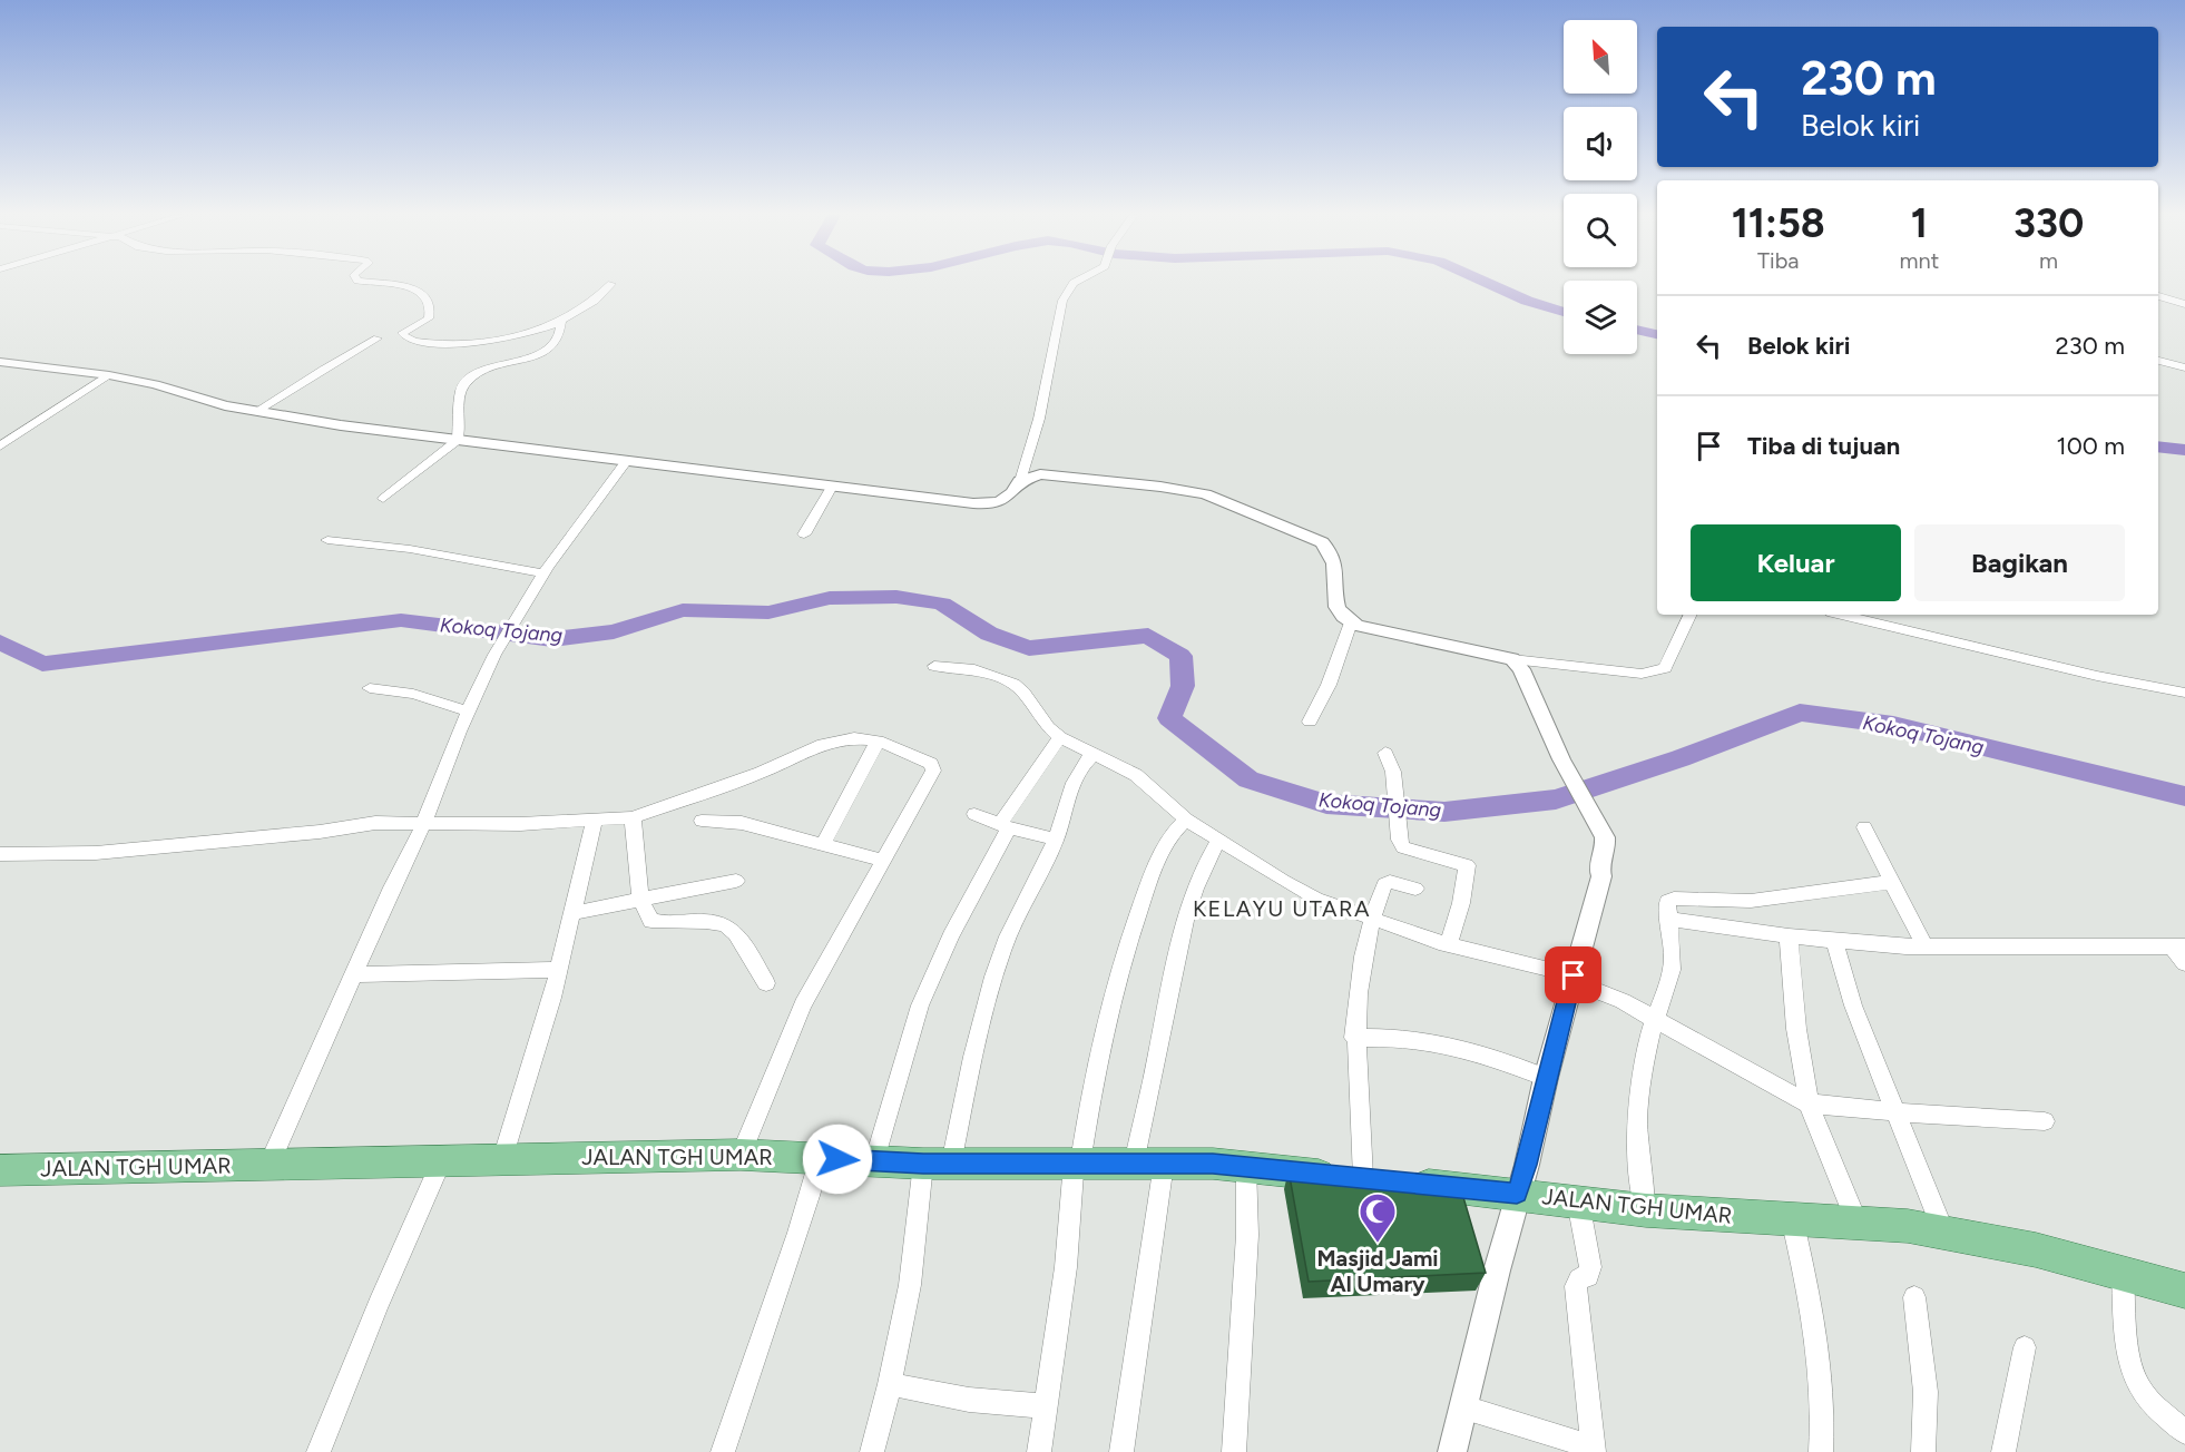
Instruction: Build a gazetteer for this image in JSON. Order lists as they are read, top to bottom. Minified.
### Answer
{"streets":{"main road":["JALAN TGH UMAR"]},"districts":["KELAYU UTARA"],"water":["Kokoq Tojang"],"places":{"mosque":["Masjid Jami Al Umary"]},"north":"top left","page":{"turn":["230 m","Belok kiri"],"eta":["11:58","Tiba","1","mnt","330","m"],"list":[{"name":"Belok kiri","value":"230 m"},{"name":"Tiba di tujuan","value":"100 m"}],"buttons":["Keluar","Bagikan"]}}
